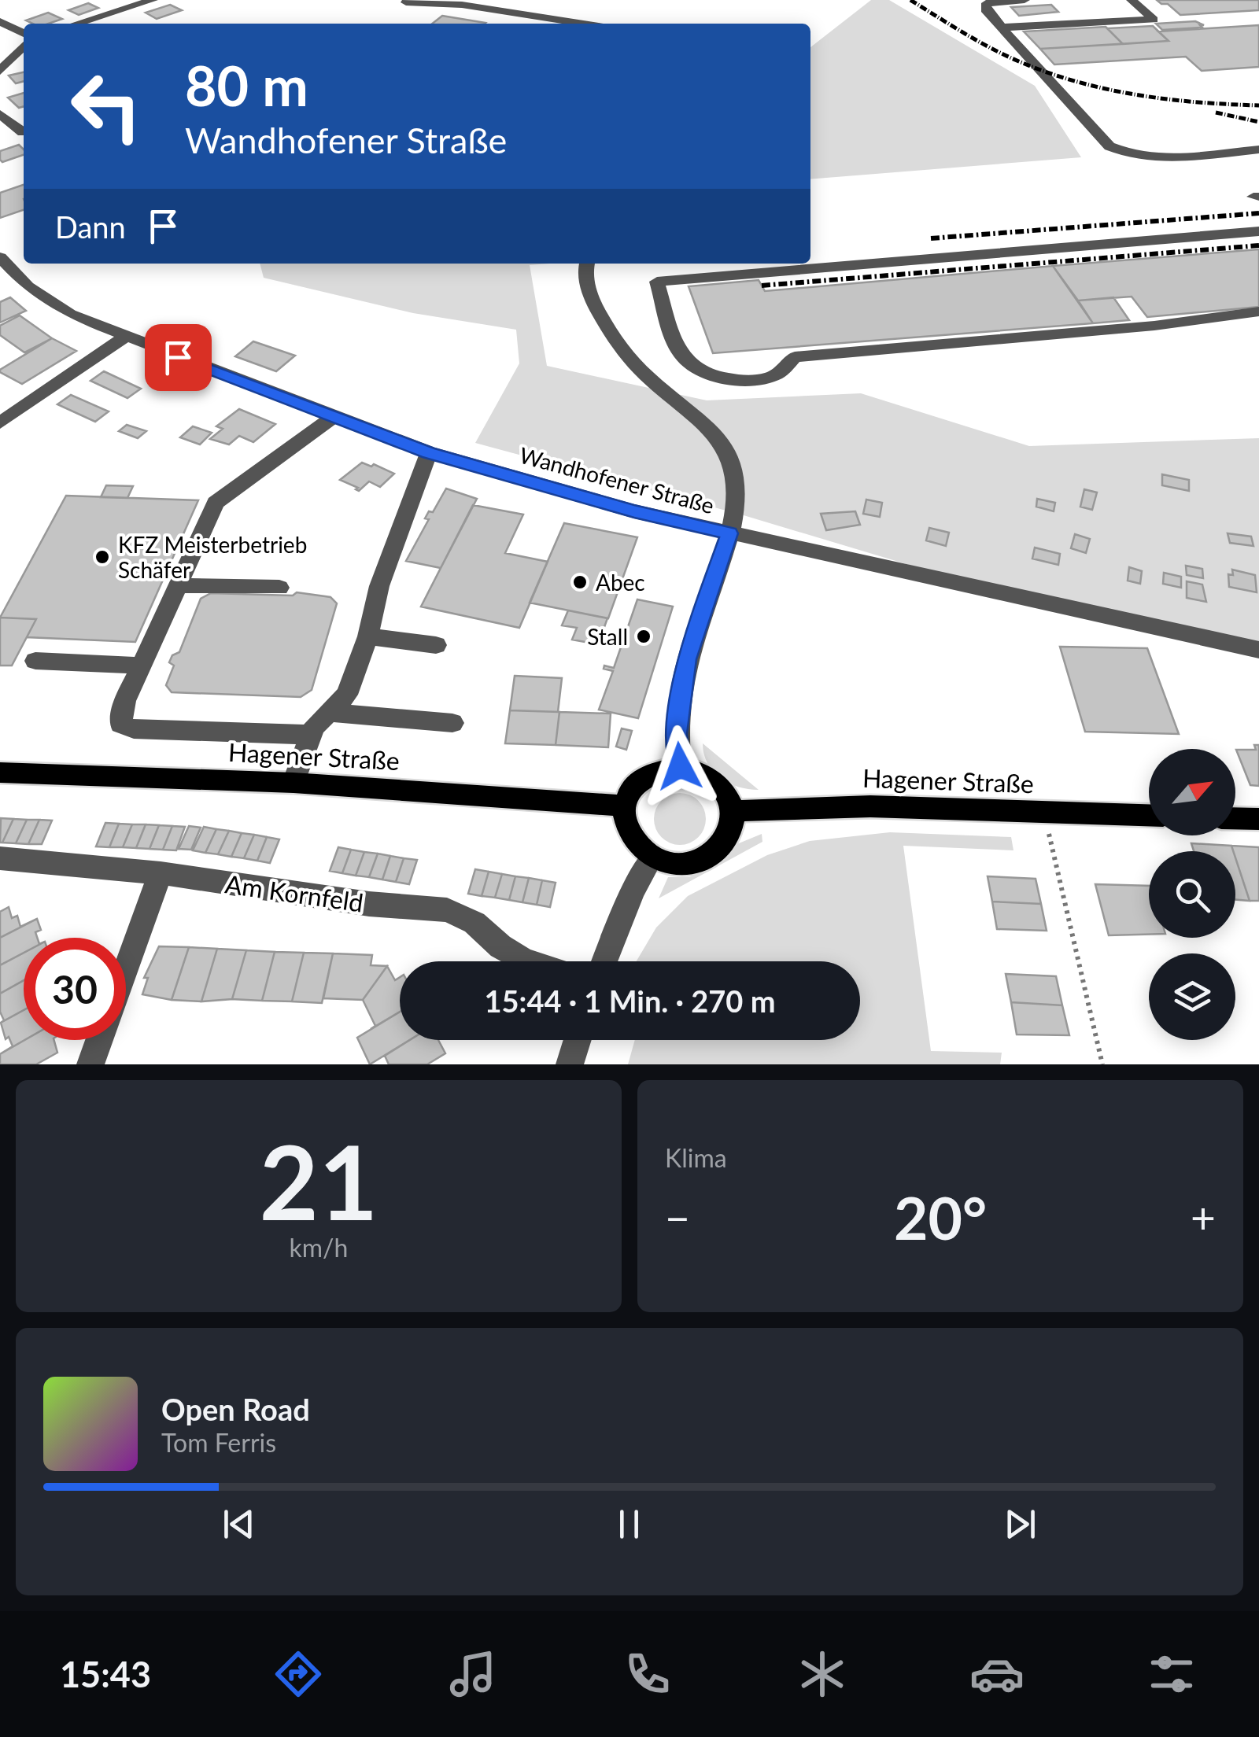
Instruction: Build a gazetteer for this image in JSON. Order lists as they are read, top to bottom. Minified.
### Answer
{"streets":{"main road":["Hagener Straße"],"street":["Wandhofener Straße","Am Kornfeld"]},"places":["KFZ Meisterbetrieb Schäfer","Abec","Stall"],"north":"top right","page":{"turn":["80 m","Wandhofener Straße"],"then":"Dann","limit":"30","trip":"15:44 · 1 Min. · 270 m","tile":[["21","km/h"],"Klima"],"heat":["−","20°","+"],"song":["Open Road","Tom Ferris"],"tabs":"15:43"}}
